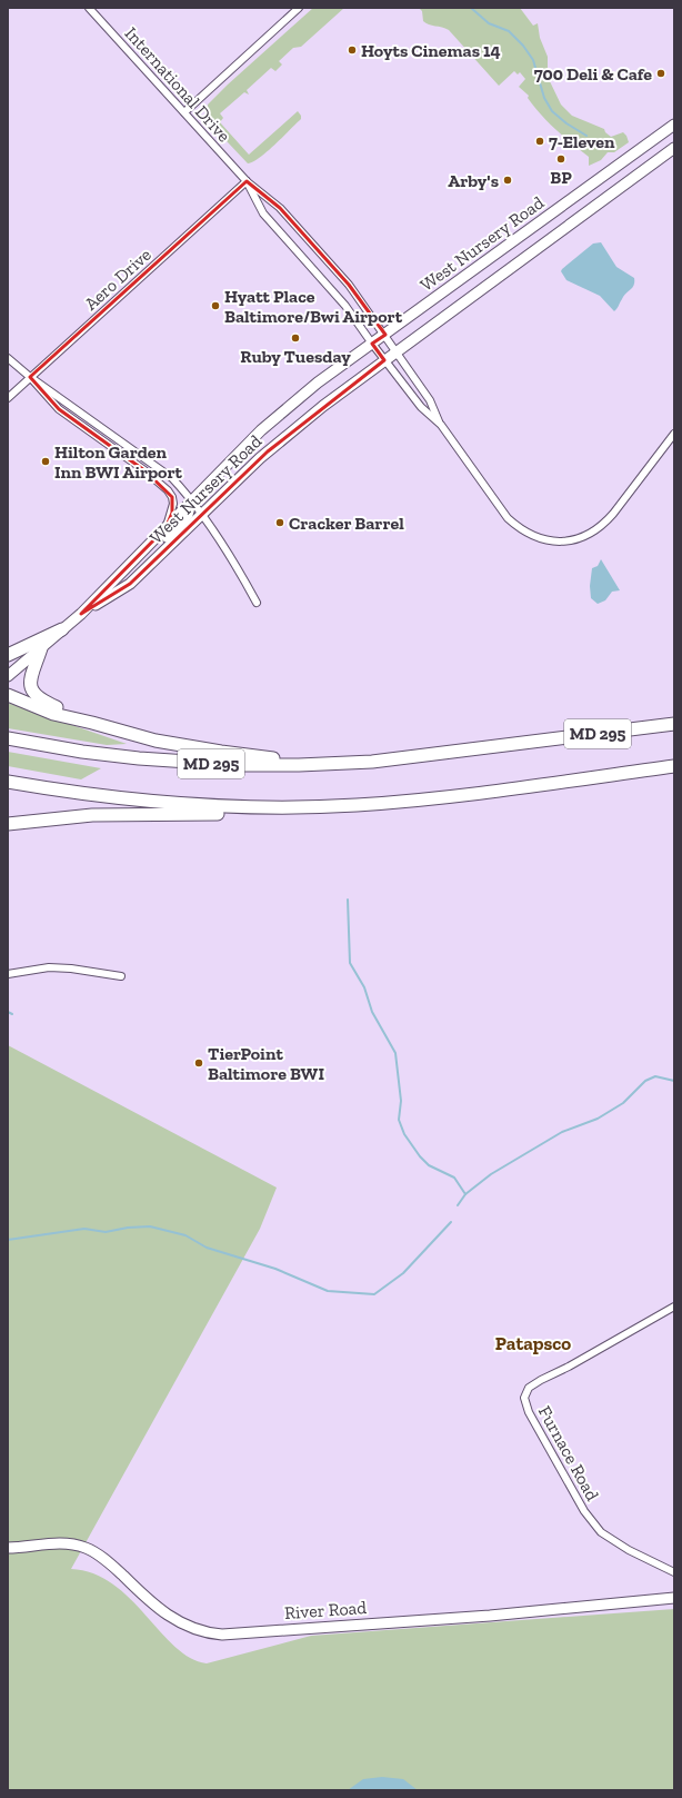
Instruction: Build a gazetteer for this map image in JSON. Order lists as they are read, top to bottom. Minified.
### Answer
{"streets":{"highway":["MD 295"],"main road":["West Nursery Road","River Road"],"street":["International Drive","Aero Drive","Furnace Road"]},"crossings":[["International Drive","West Nursery Road"],["International Drive","Aero Drive"]],"districts":["Patapsco"],"places":["Hoyts Cinemas 14","700 Deli & Cafe","7-Eleven","BP","Arby's","Hyatt Place Baltimore/Bwi Airport","Ruby Tuesday","Hilton Garden Inn BWI Airport","Cracker Barrel","TierPoint Baltimore BWI"]}
